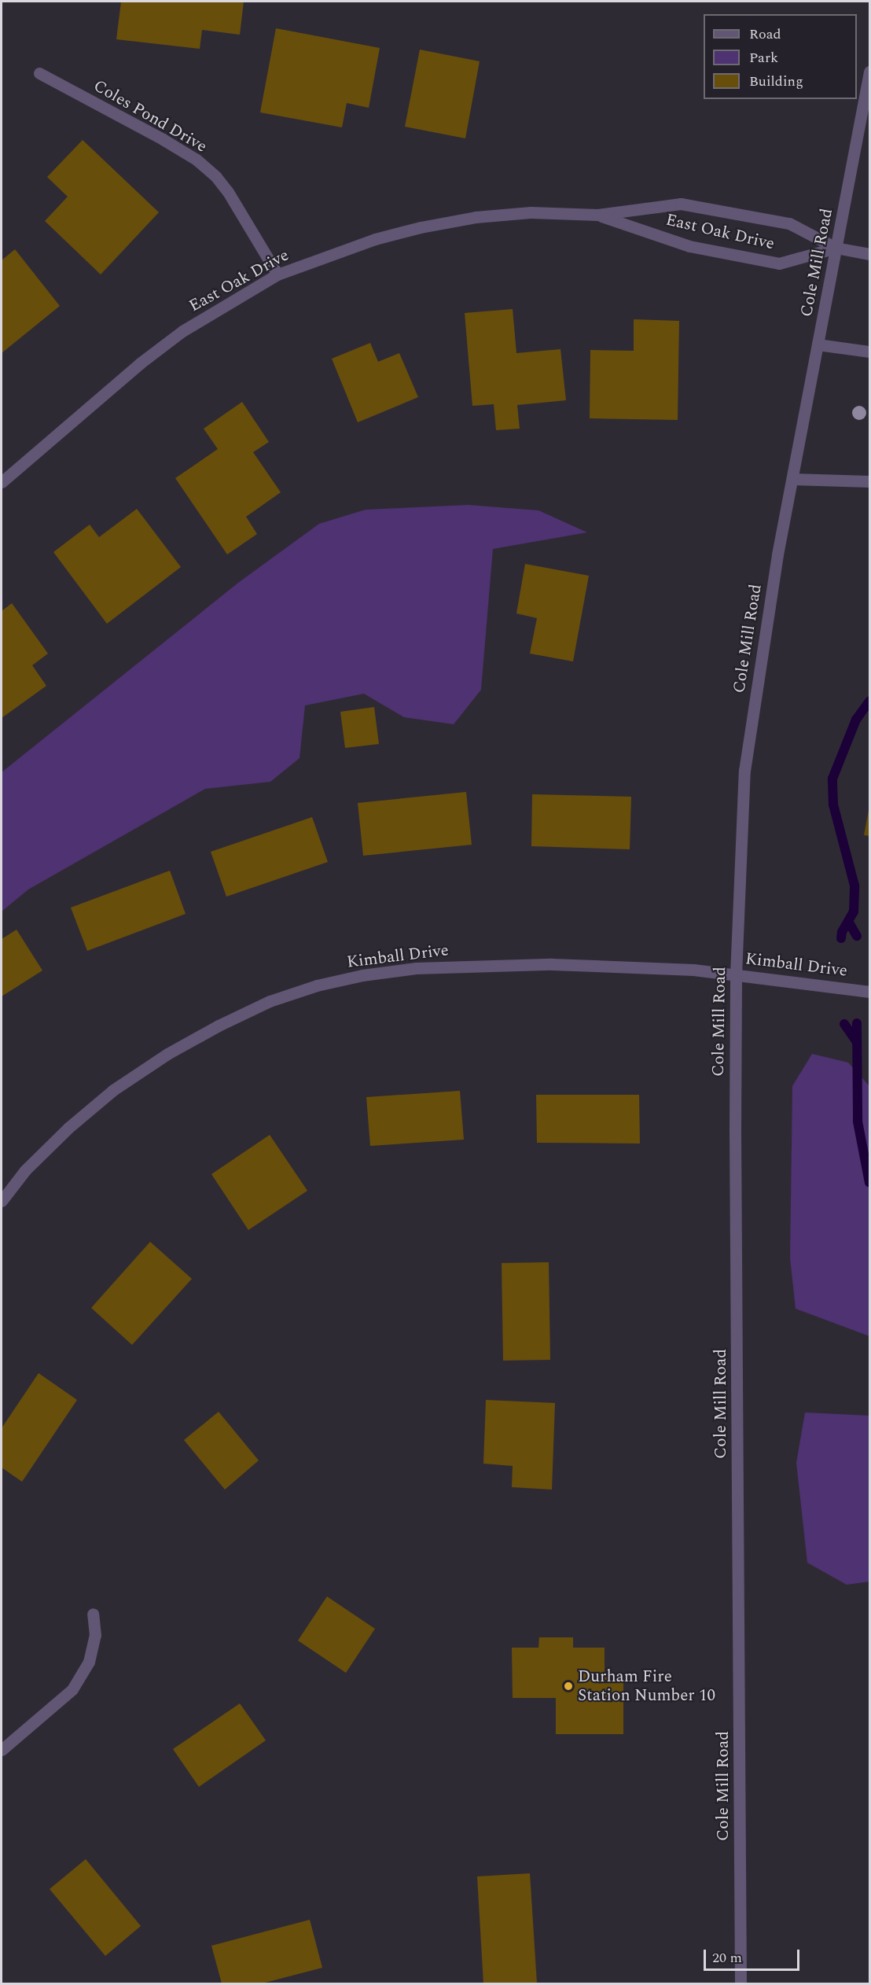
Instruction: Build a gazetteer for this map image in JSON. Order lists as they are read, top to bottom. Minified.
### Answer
{"streets":{"street":["Coles Pond Drive","East Oak Drive","Cole Mill Road","Kimball Drive"]},"crossings":[["Coles Pond Drive","East Oak Drive"],["East Oak Drive","Cole Mill Road"],["Cole Mill Road","Kimball Drive"]],"places":["Durham Fire Station Number 10"],"legend":["Road","Park","Building"],"scale_bar":"20 m"}
